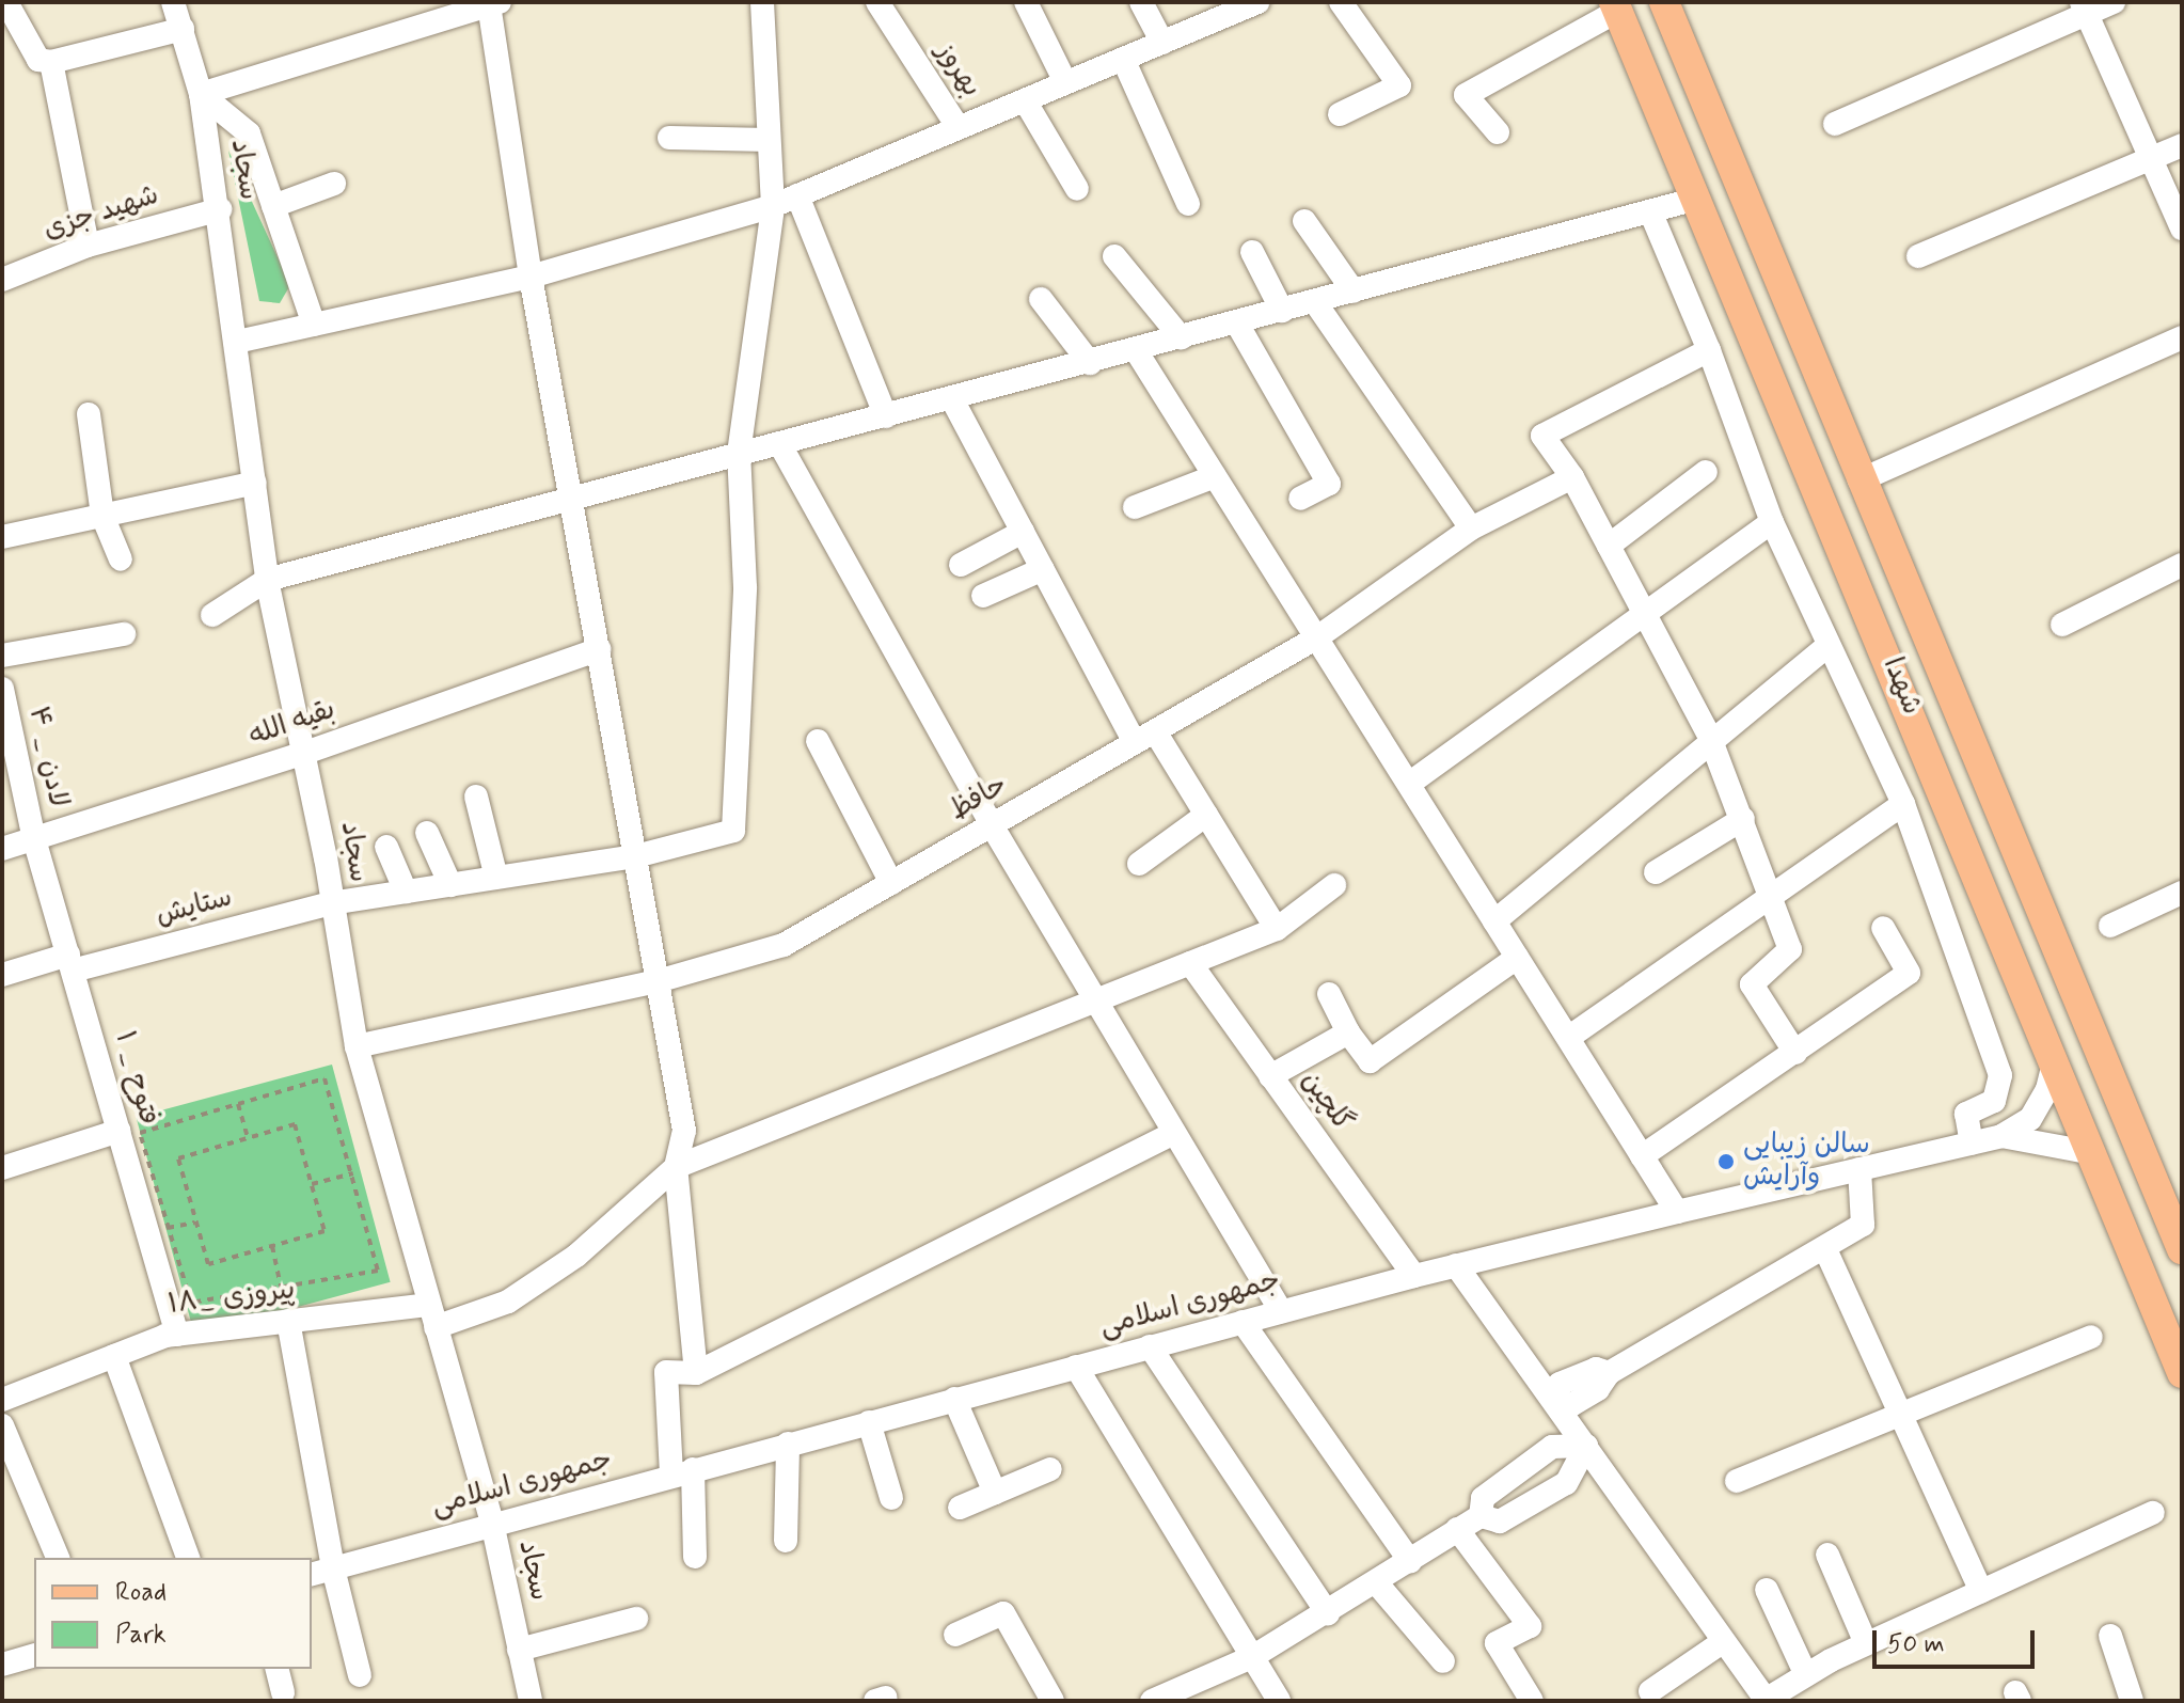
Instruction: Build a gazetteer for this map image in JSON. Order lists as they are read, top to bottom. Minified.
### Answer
{"streets":{"main road":["شهدا"],"street":["بهروز","سجاد","شهید جزی","بقیه الله","لادن _ ۴","حافظ","ستایش","فتوح _ ۱","گلچین","پیروزی _۱۸","جمهوری اسلامی"]},"crossings":[["سجاد","شهید جزی"],["سجاد","بقیه الله"],["سجاد","حافظ"],["سجاد","ستایش"],["سجاد","پیروزی _۱۸"],["سجاد","جمهوری اسلامی"],["شهدا","جمهوری اسلامی"],["بقیه الله","لادن _ ۴"],["بقیه الله","فتوح _ ۱"],["لادن _ ۴","فتوح _ ۱"],["ستایش","فتوح _ ۱"],["فتوح _ ۱","پیروزی _۱۸"],["گلچین","پیروزی _۱۸"],["گلچین","جمهوری اسلامی"]],"places":["سالن زیبایی وآرایش"],"legend":["Road","Park"],"scale_bar":"50 m"}
